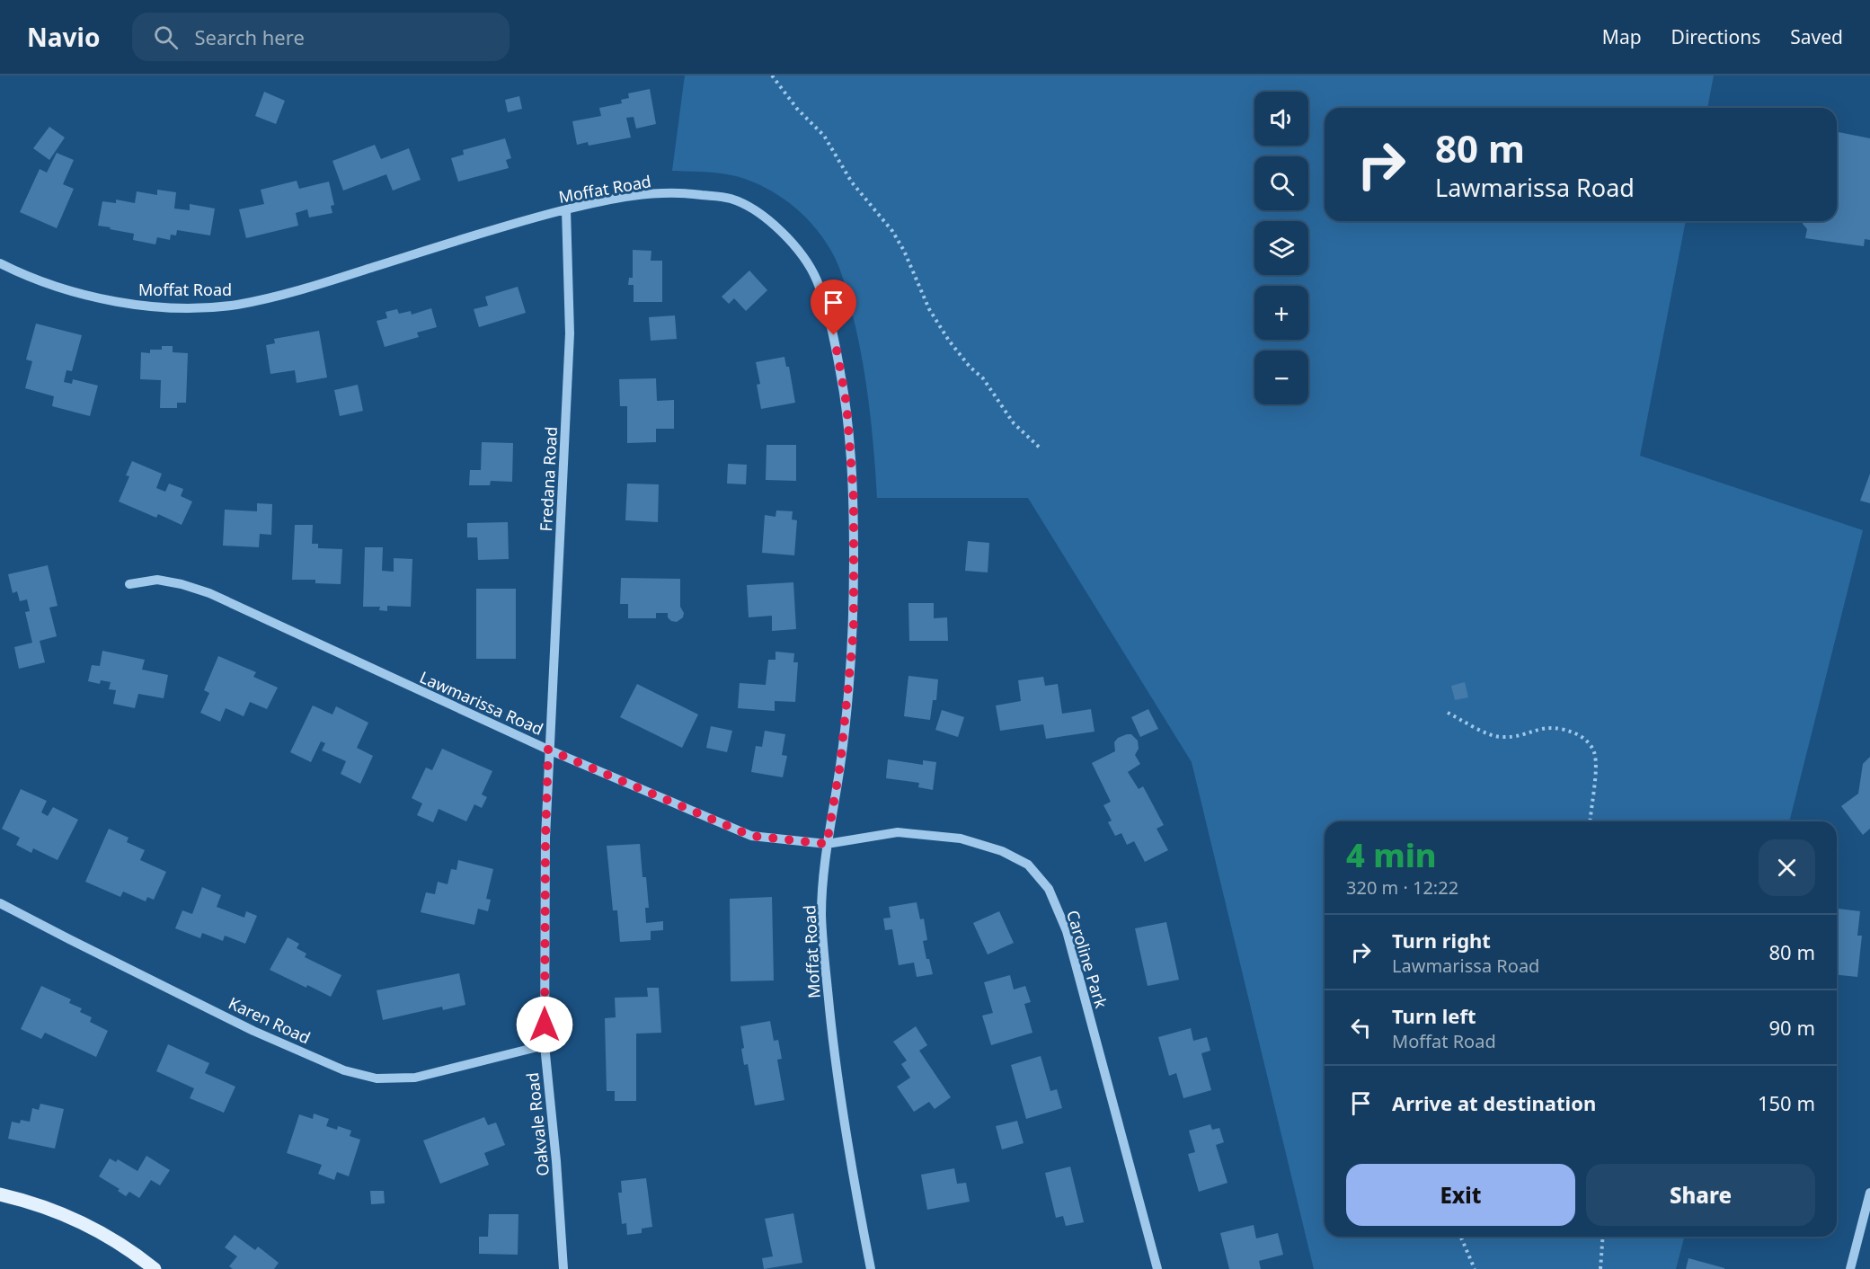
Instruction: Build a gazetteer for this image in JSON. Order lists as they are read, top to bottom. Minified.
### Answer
{"streets":{"street":["Moffat Road","Fredana Road","Lawmarissa Road","Caroline Park","Karen Road","Oakvale Road"]},"crossings":[["Moffat Road","Fredana Road"],["Moffat Road","Lawmarissa Road"],["Moffat Road","Caroline Park"],["Fredana Road","Lawmarissa Road"],["Fredana Road","Oakvale Road"],["Lawmarissa Road","Caroline Park"],["Lawmarissa Road","Oakvale Road"],["Karen Road","Oakvale Road"]],"page":{"header":"Navio","search":"Search here","nav":["Map","Directions","Saved"],"map_buttons":["+","−"],"turn":["80 m","Lawmarissa Road"],"heading":["4 min","320 m · 12:22"],"list":[{"name":"Turn right","note":"Lawmarissa Road","value":"80 m"},{"name":"Turn left","note":"Moffat Road","value":"90 m"},{"name":"Arrive at destination","value":"150 m"}],"buttons":["Exit","Share"]}}
